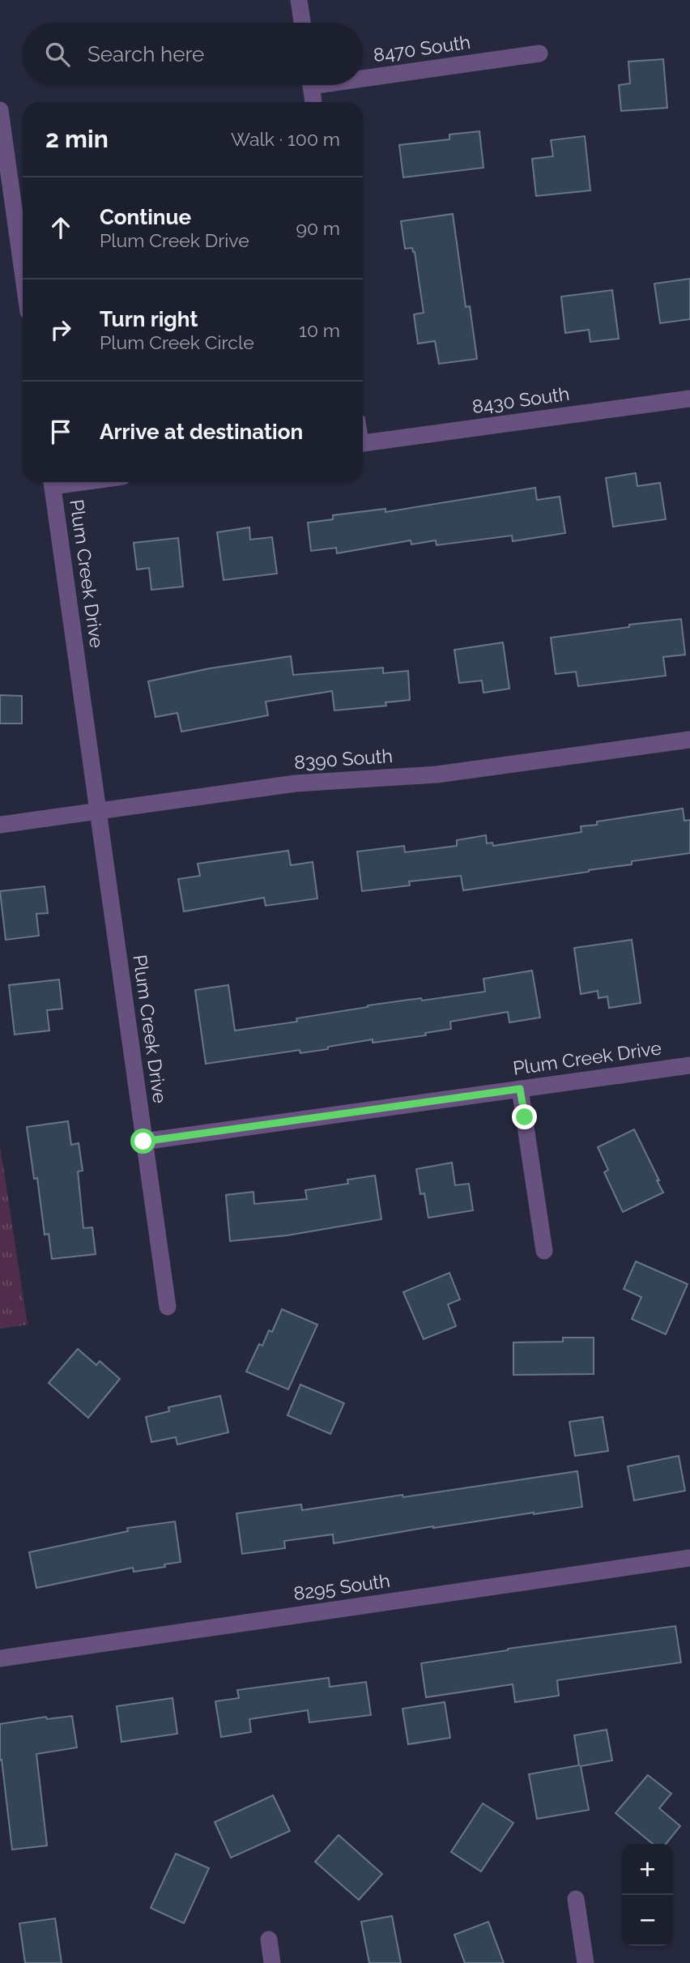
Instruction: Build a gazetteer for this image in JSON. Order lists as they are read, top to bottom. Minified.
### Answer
{"streets":{"street":["8470 South","8430 South","Plum Creek Drive","8390 South","8295 South"]},"crossings":[["Plum Creek Drive","8390 South"]],"page":{"search":"Search here","heading":["2 min","Walk · 100 m"],"list":[["Continue","Plum Creek Drive","90 m"],["Turn right","Plum Creek Circle","10 m"],"Arrive at destination"],"map_buttons":["+","−"]}}
